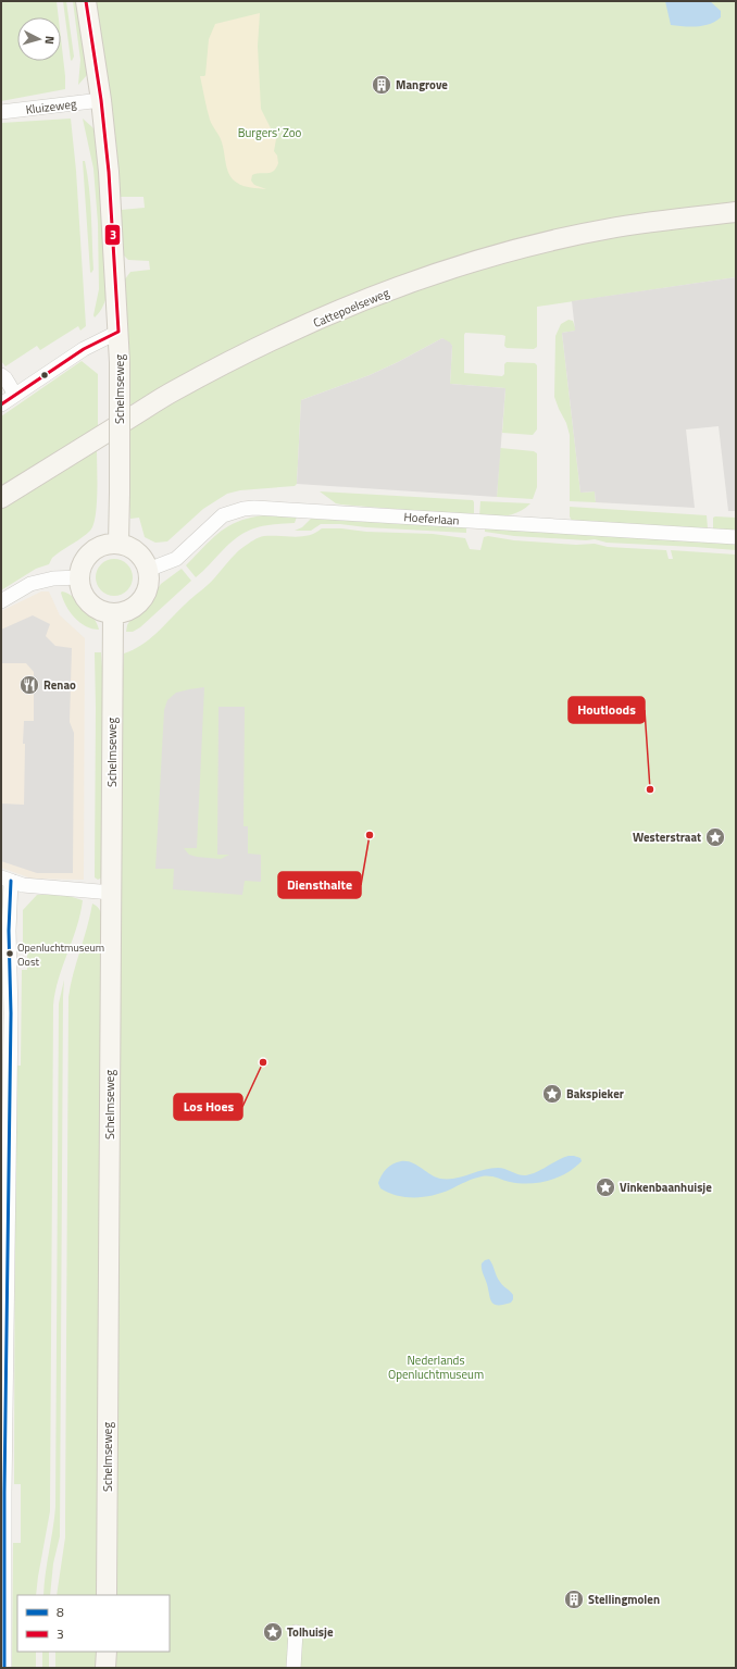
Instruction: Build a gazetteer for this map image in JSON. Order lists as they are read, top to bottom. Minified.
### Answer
{"streets":{"main road":["Cattepoelseweg","Schelmseweg"],"street":["Kluizeweg","Hoeferlaan"]},"crossings":[["Kluizeweg","Schelmseweg"],["Schelmseweg","Hoeferlaan"]],"parks":["Burgers' Zoo","Nederlands Openluchtmuseum"],"places":{"building":["Mangrove","Stellingmolen"],"restaurant":["Renao"],"other":["Houtloods","Diensthalte","Openluchtmuseum Oost","Los Hoes"],"place":["Westerstraat","Bakspieker","Vinkenbaanhuisje","Tolhuisje"]},"lines":["transit line 3","transit line 8"],"legend":["8","3"],"north":"right"}
